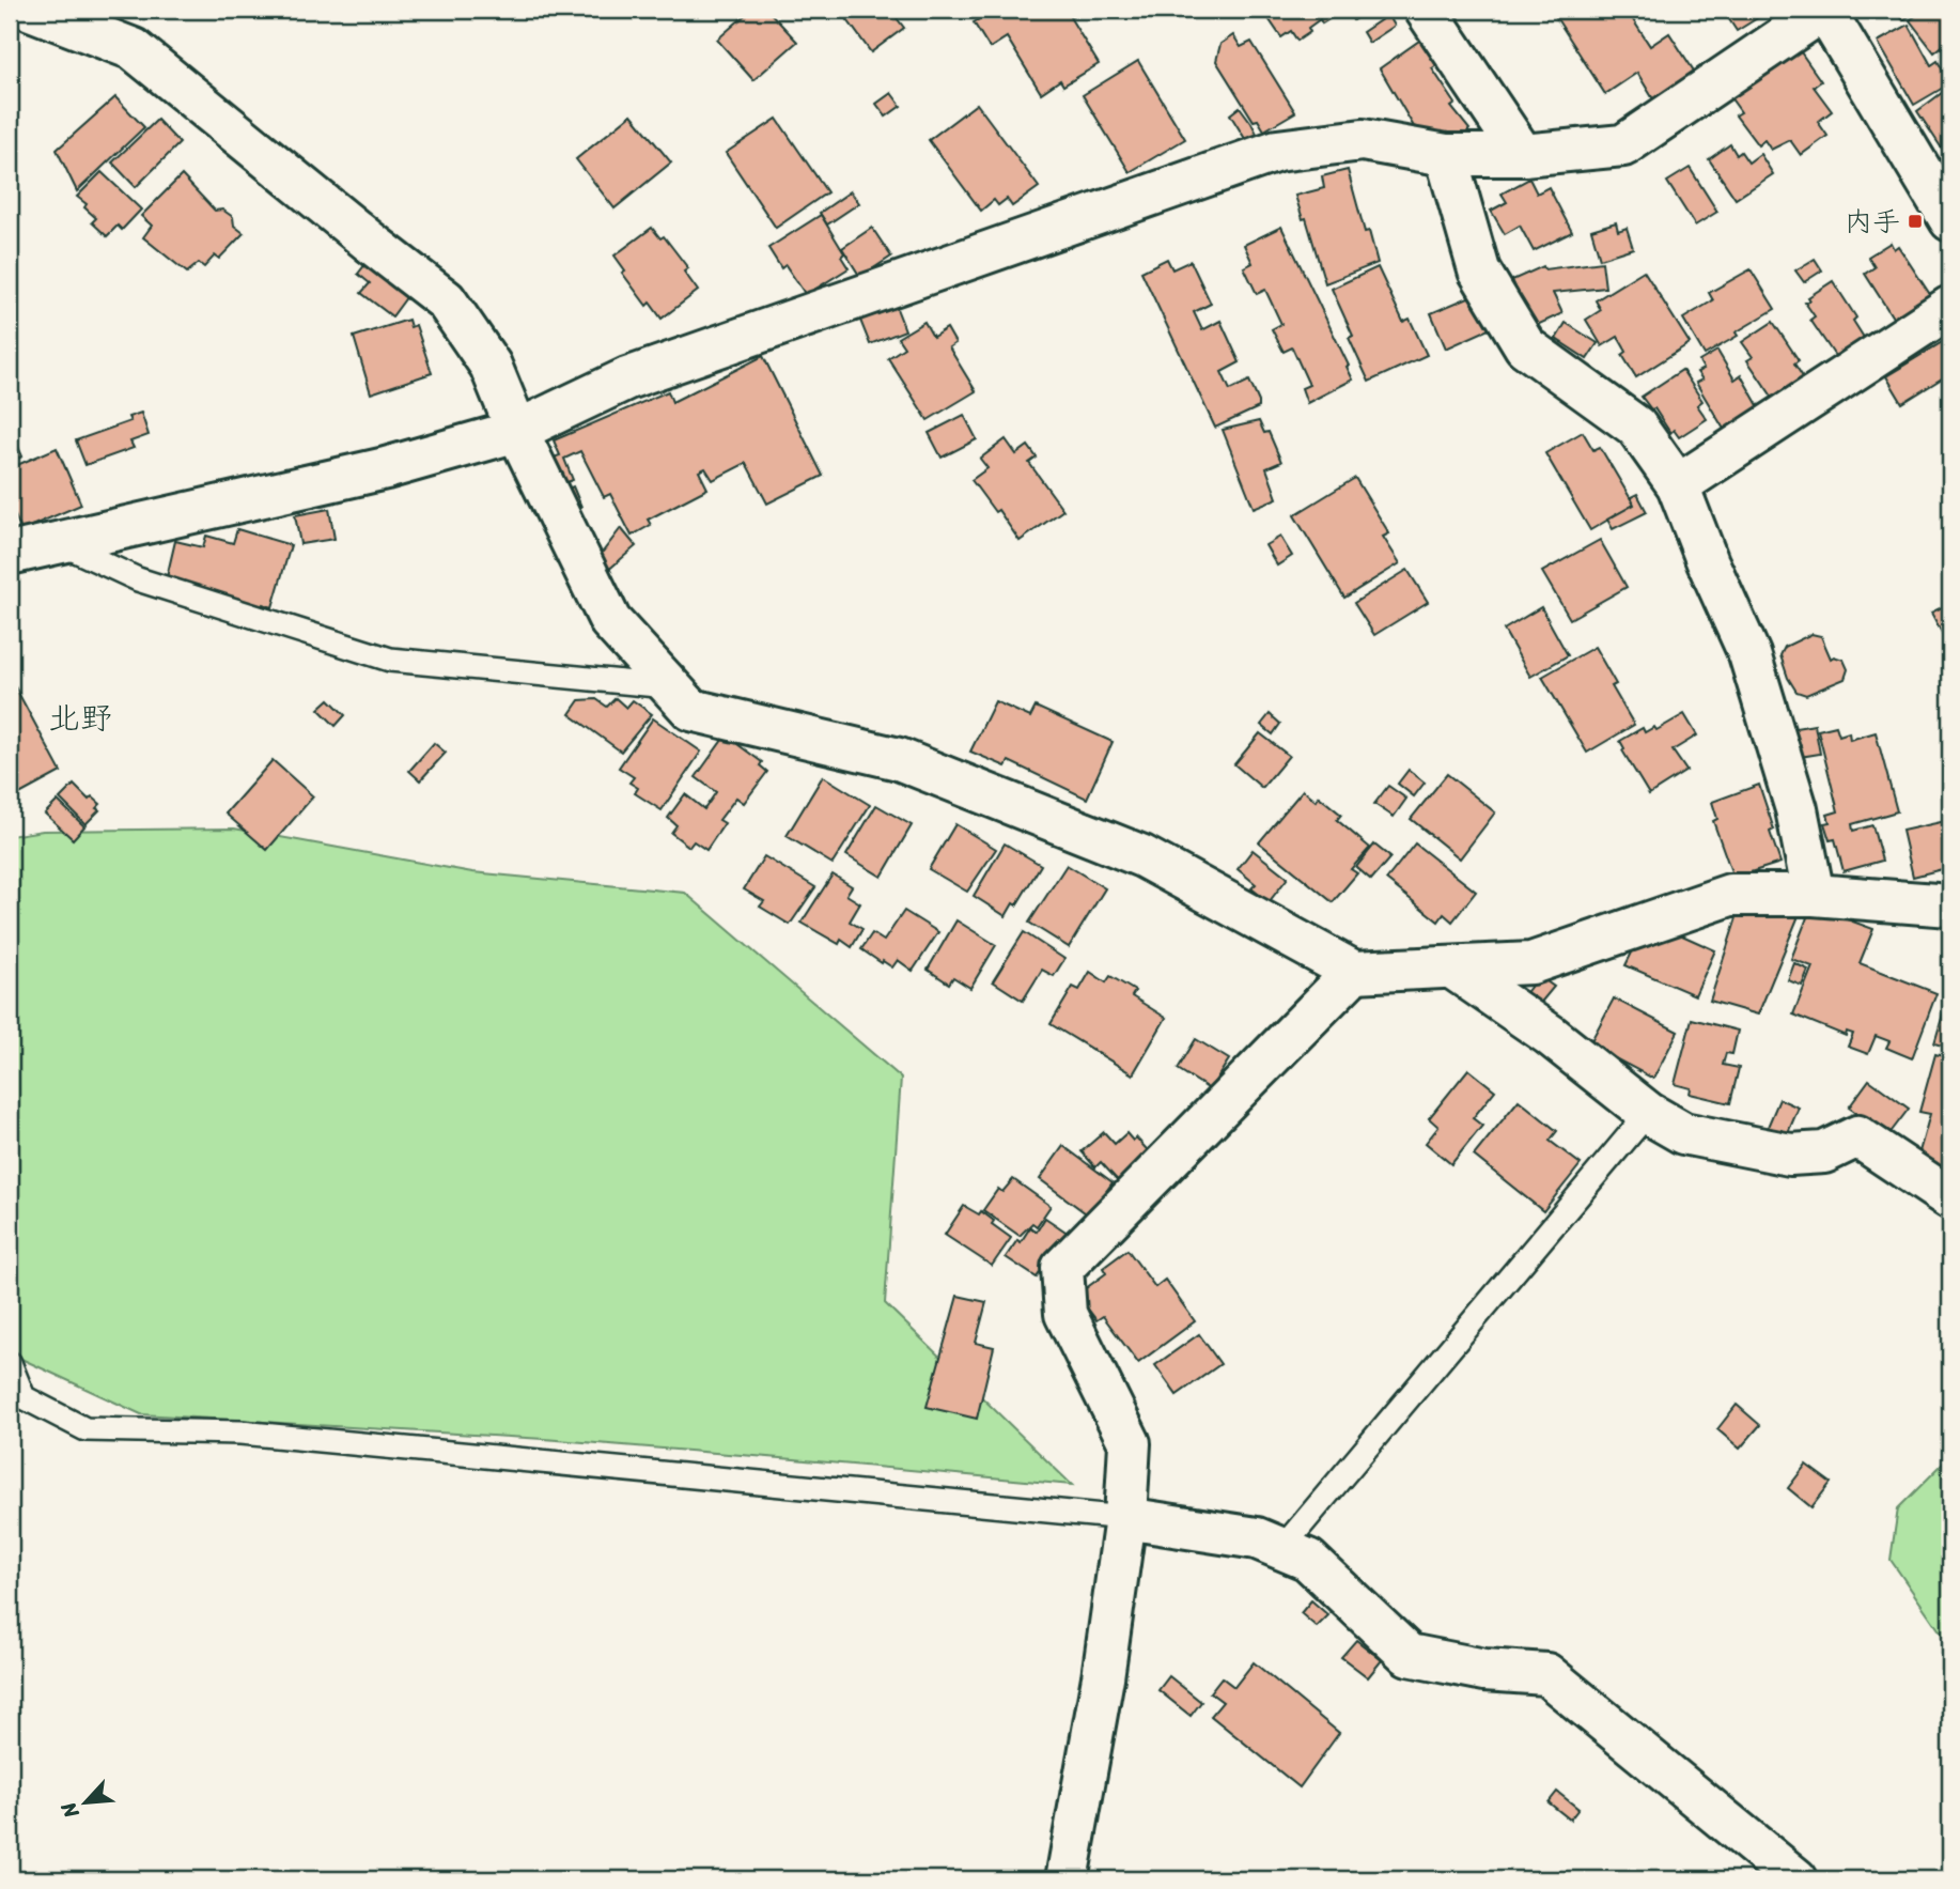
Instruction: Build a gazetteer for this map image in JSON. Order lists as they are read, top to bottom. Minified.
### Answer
{"districts":["北野"],"places":{"transit":["内手"]},"north":"bottom left"}
